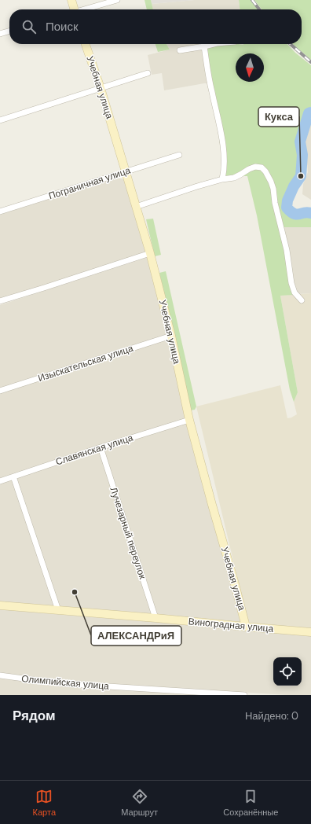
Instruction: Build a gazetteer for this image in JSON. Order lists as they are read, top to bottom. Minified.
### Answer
{"streets":{"street":["Учебная улица","Пограничная улица","Изыскательская улица","Славянская улица","Лучезарный переулок","Виноградная улица","Олимпийская улица"]},"crossings":[["Учебная улица","Пограничная улица"],["Учебная улица","Изыскательская улица"],["Учебная улица","Славянская улица"],["Учебная улица","Виноградная улица"],["Славянская улица","Лучезарный переулок"],["Лучезарный переулок","Виноградная улица"]],"places":["Кукса","АЛЕКСАНДРиЯ"],"north":"bottom","page":{"search":"Поиск","heading":["Рядом","Найдено: 0"],"nav":["Карта","Маршрут","Сохранённые"]}}
